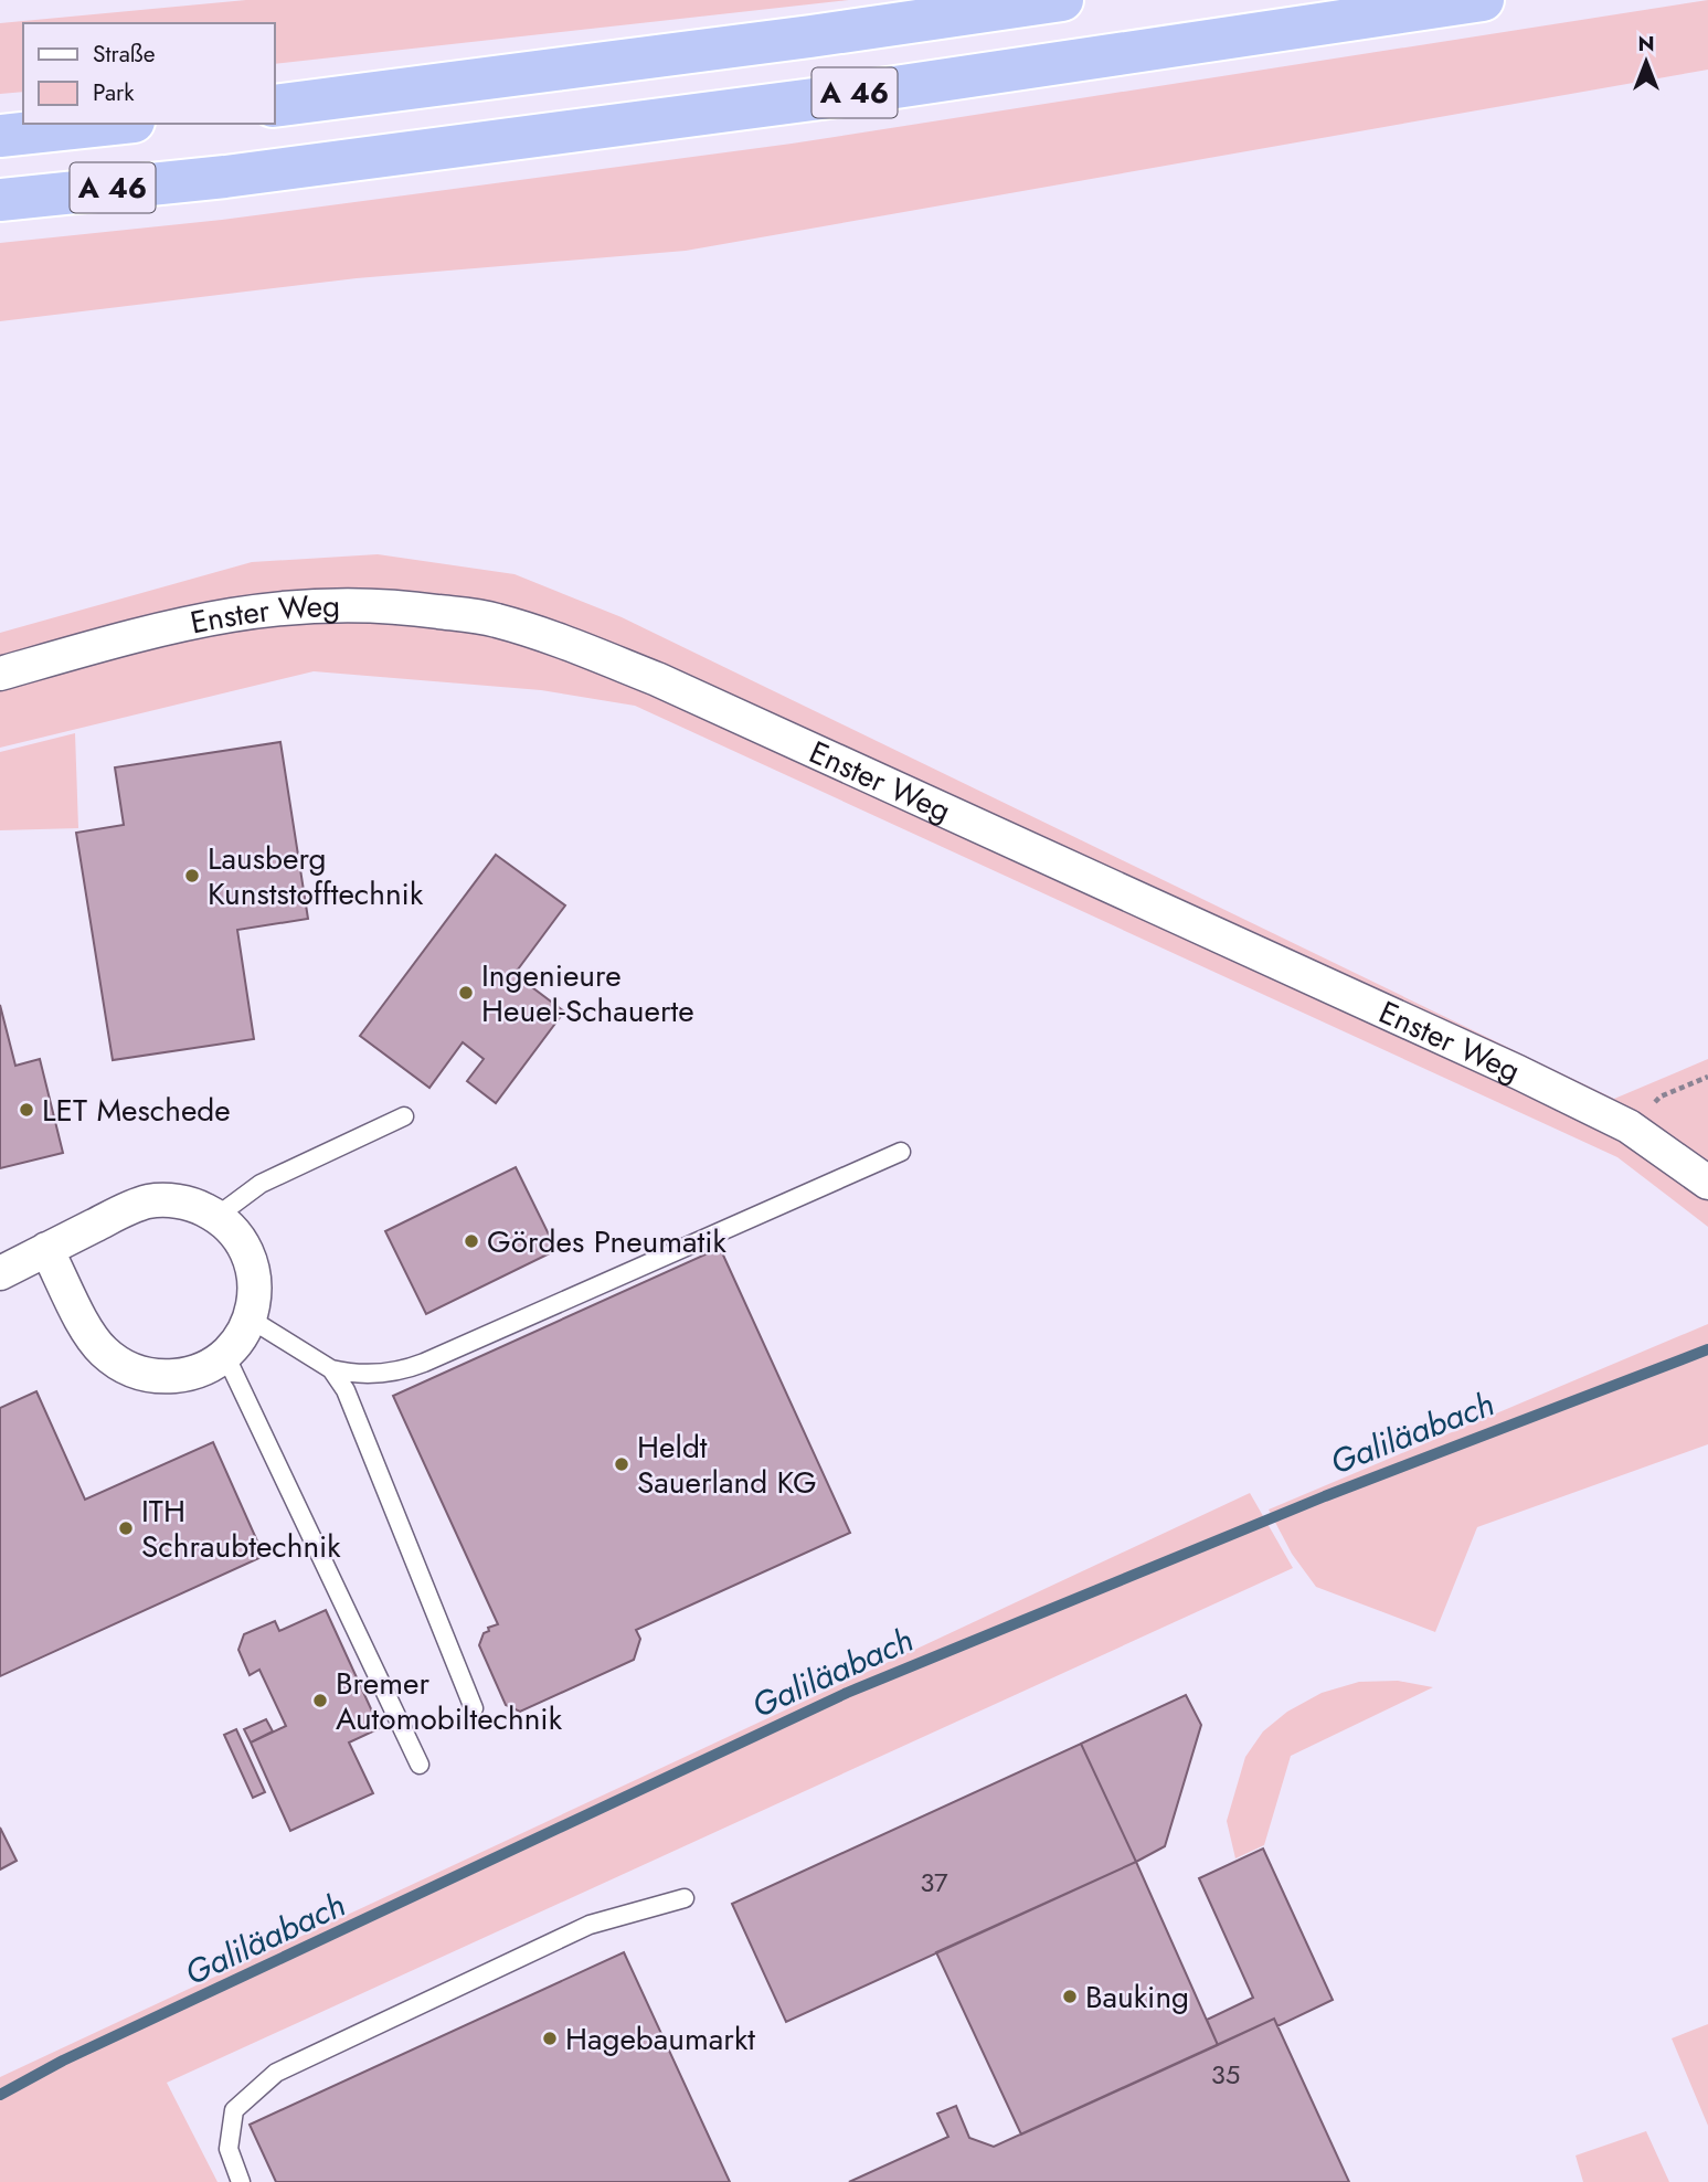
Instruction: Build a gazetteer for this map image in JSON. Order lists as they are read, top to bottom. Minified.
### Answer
{"streets":{"highway":["A 46"],"street":["Enster Weg"]},"water":["Galiläabach"],"places":["Lausberg Kunststofftechnik","Ingenieure Heuel-Schauerte","LET Meschede","Gördes Pneumatik","Heldt Sauerland KG","ITH Schraubtechnik","Bremer Automobiltechnik","Bauking","Hagebaumarkt"],"house_numbers":["37","35"],"legend":["Straße","Park"],"north":"top"}
